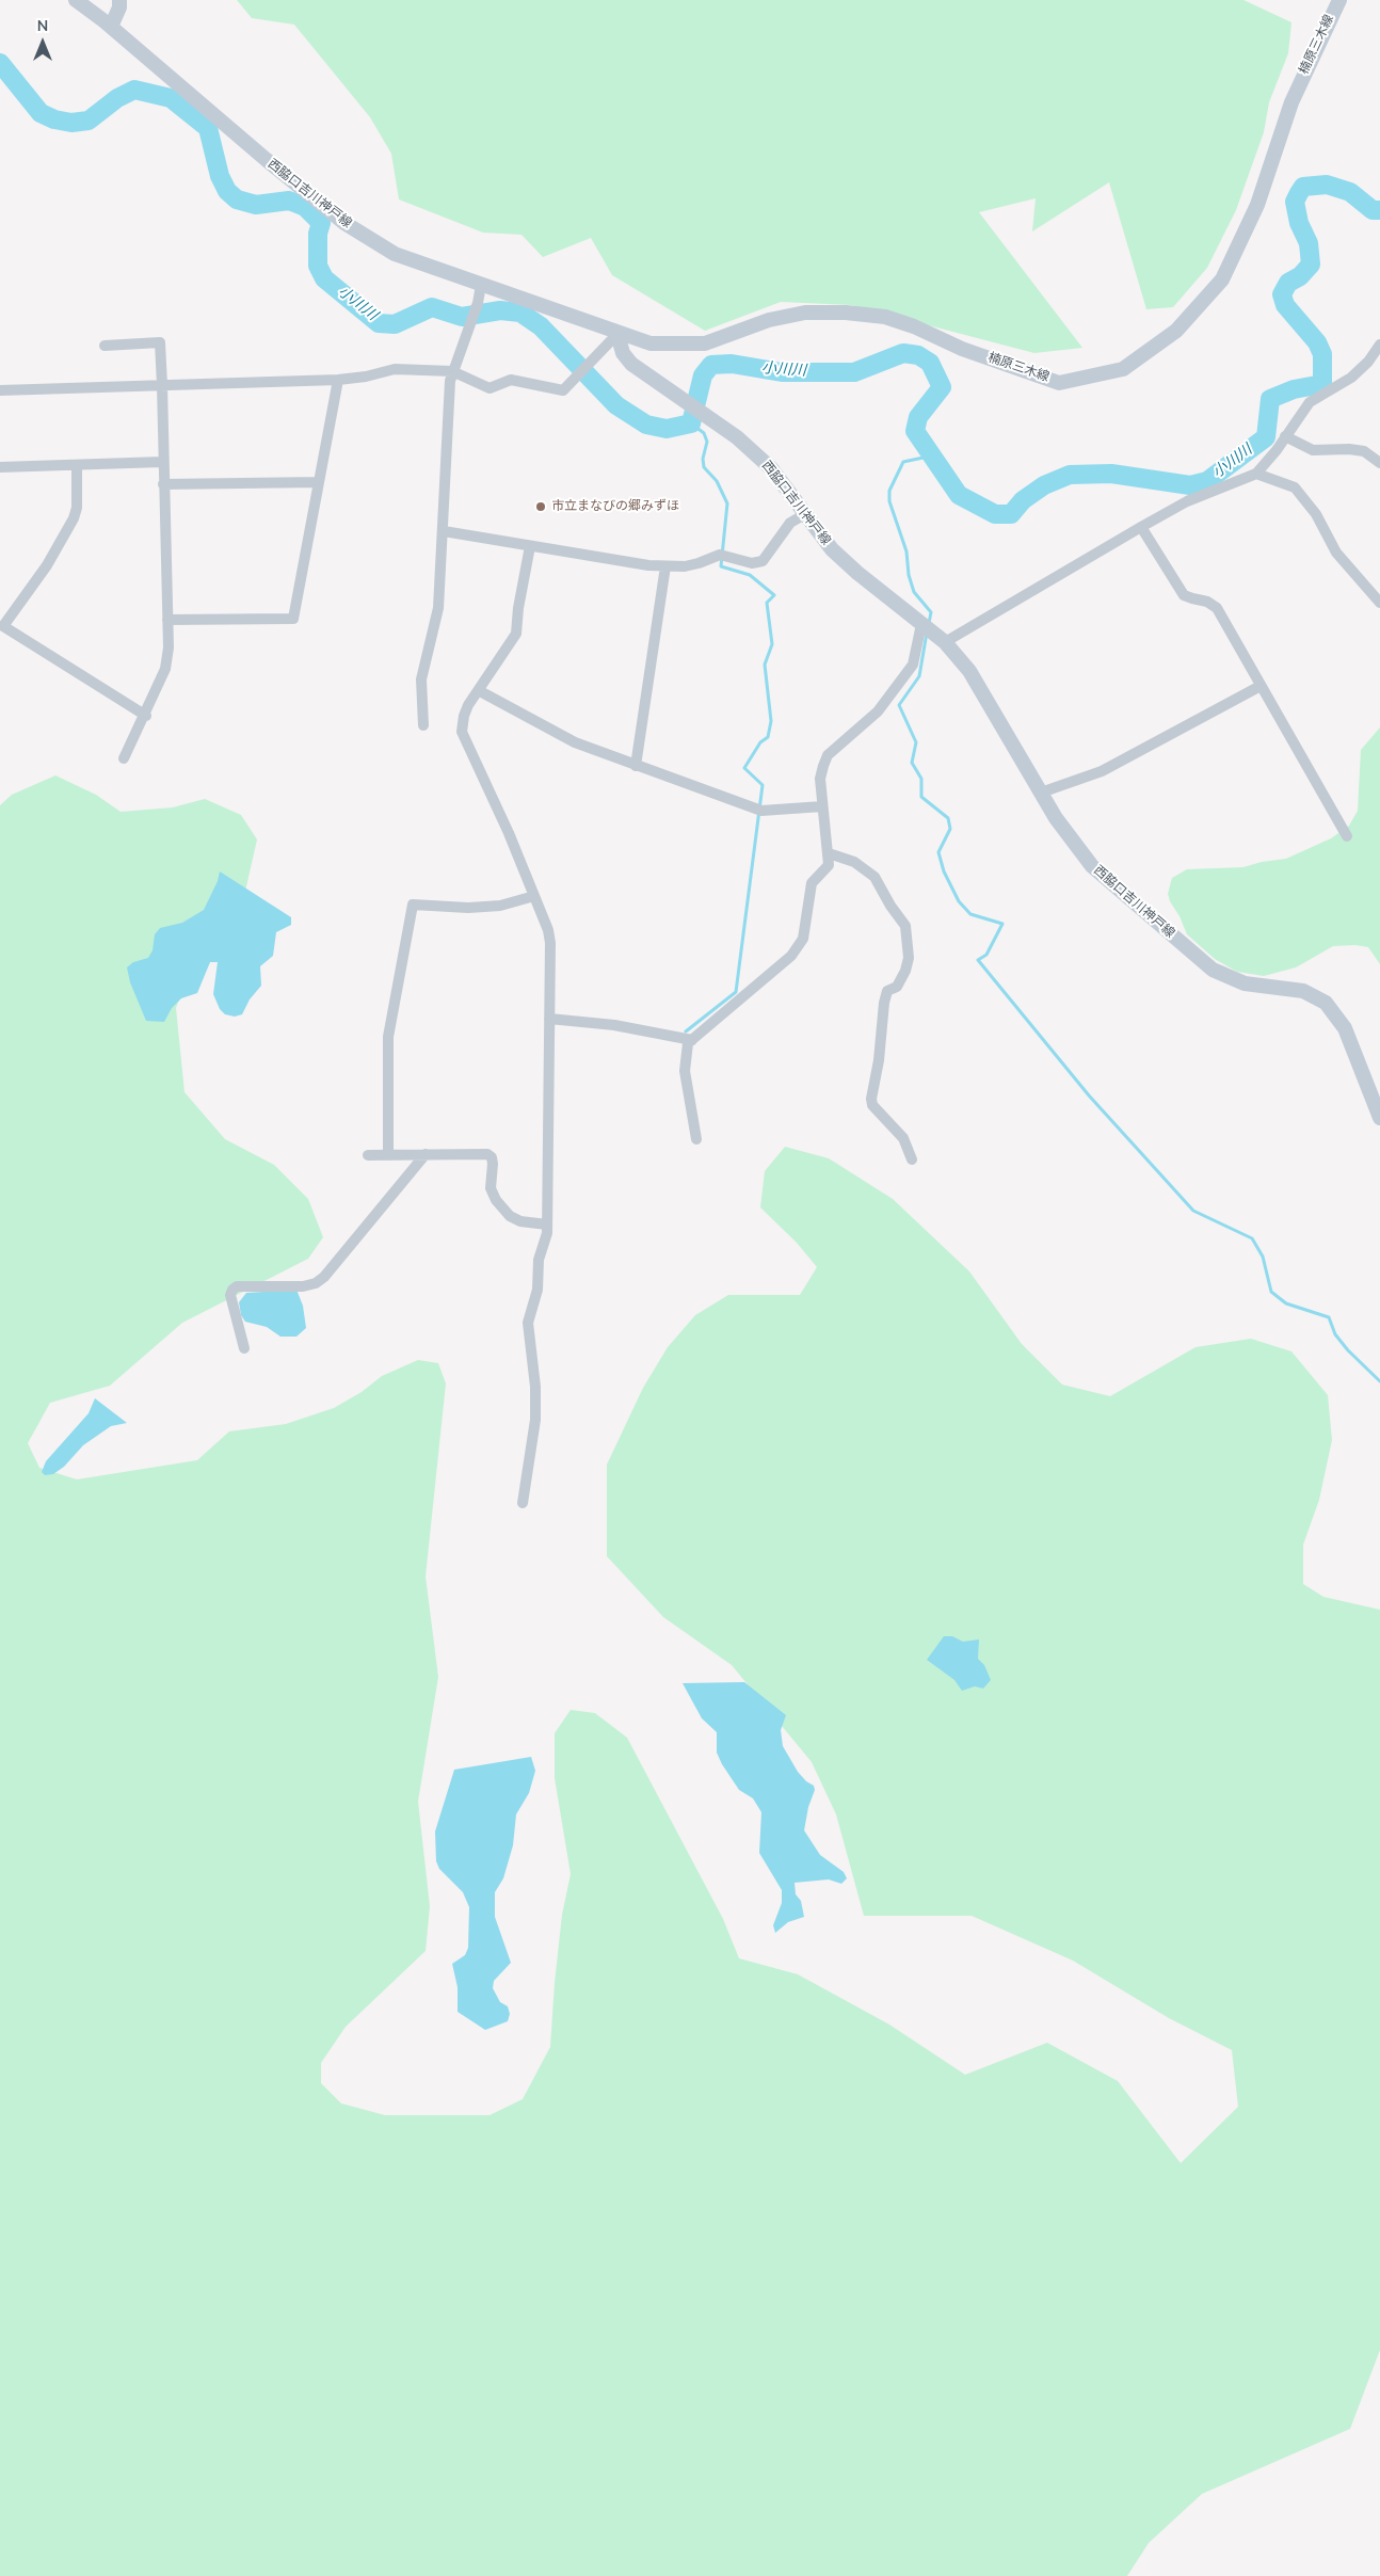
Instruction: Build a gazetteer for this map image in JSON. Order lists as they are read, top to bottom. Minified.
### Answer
{"streets":{"main road":["楠原三木線","西脇口吉川神戸線"]},"crossings":[["楠原三木線","西脇口吉川神戸線"]],"water":["小川川"],"places":["市立まなびの郷みずほ"],"north":"top"}
